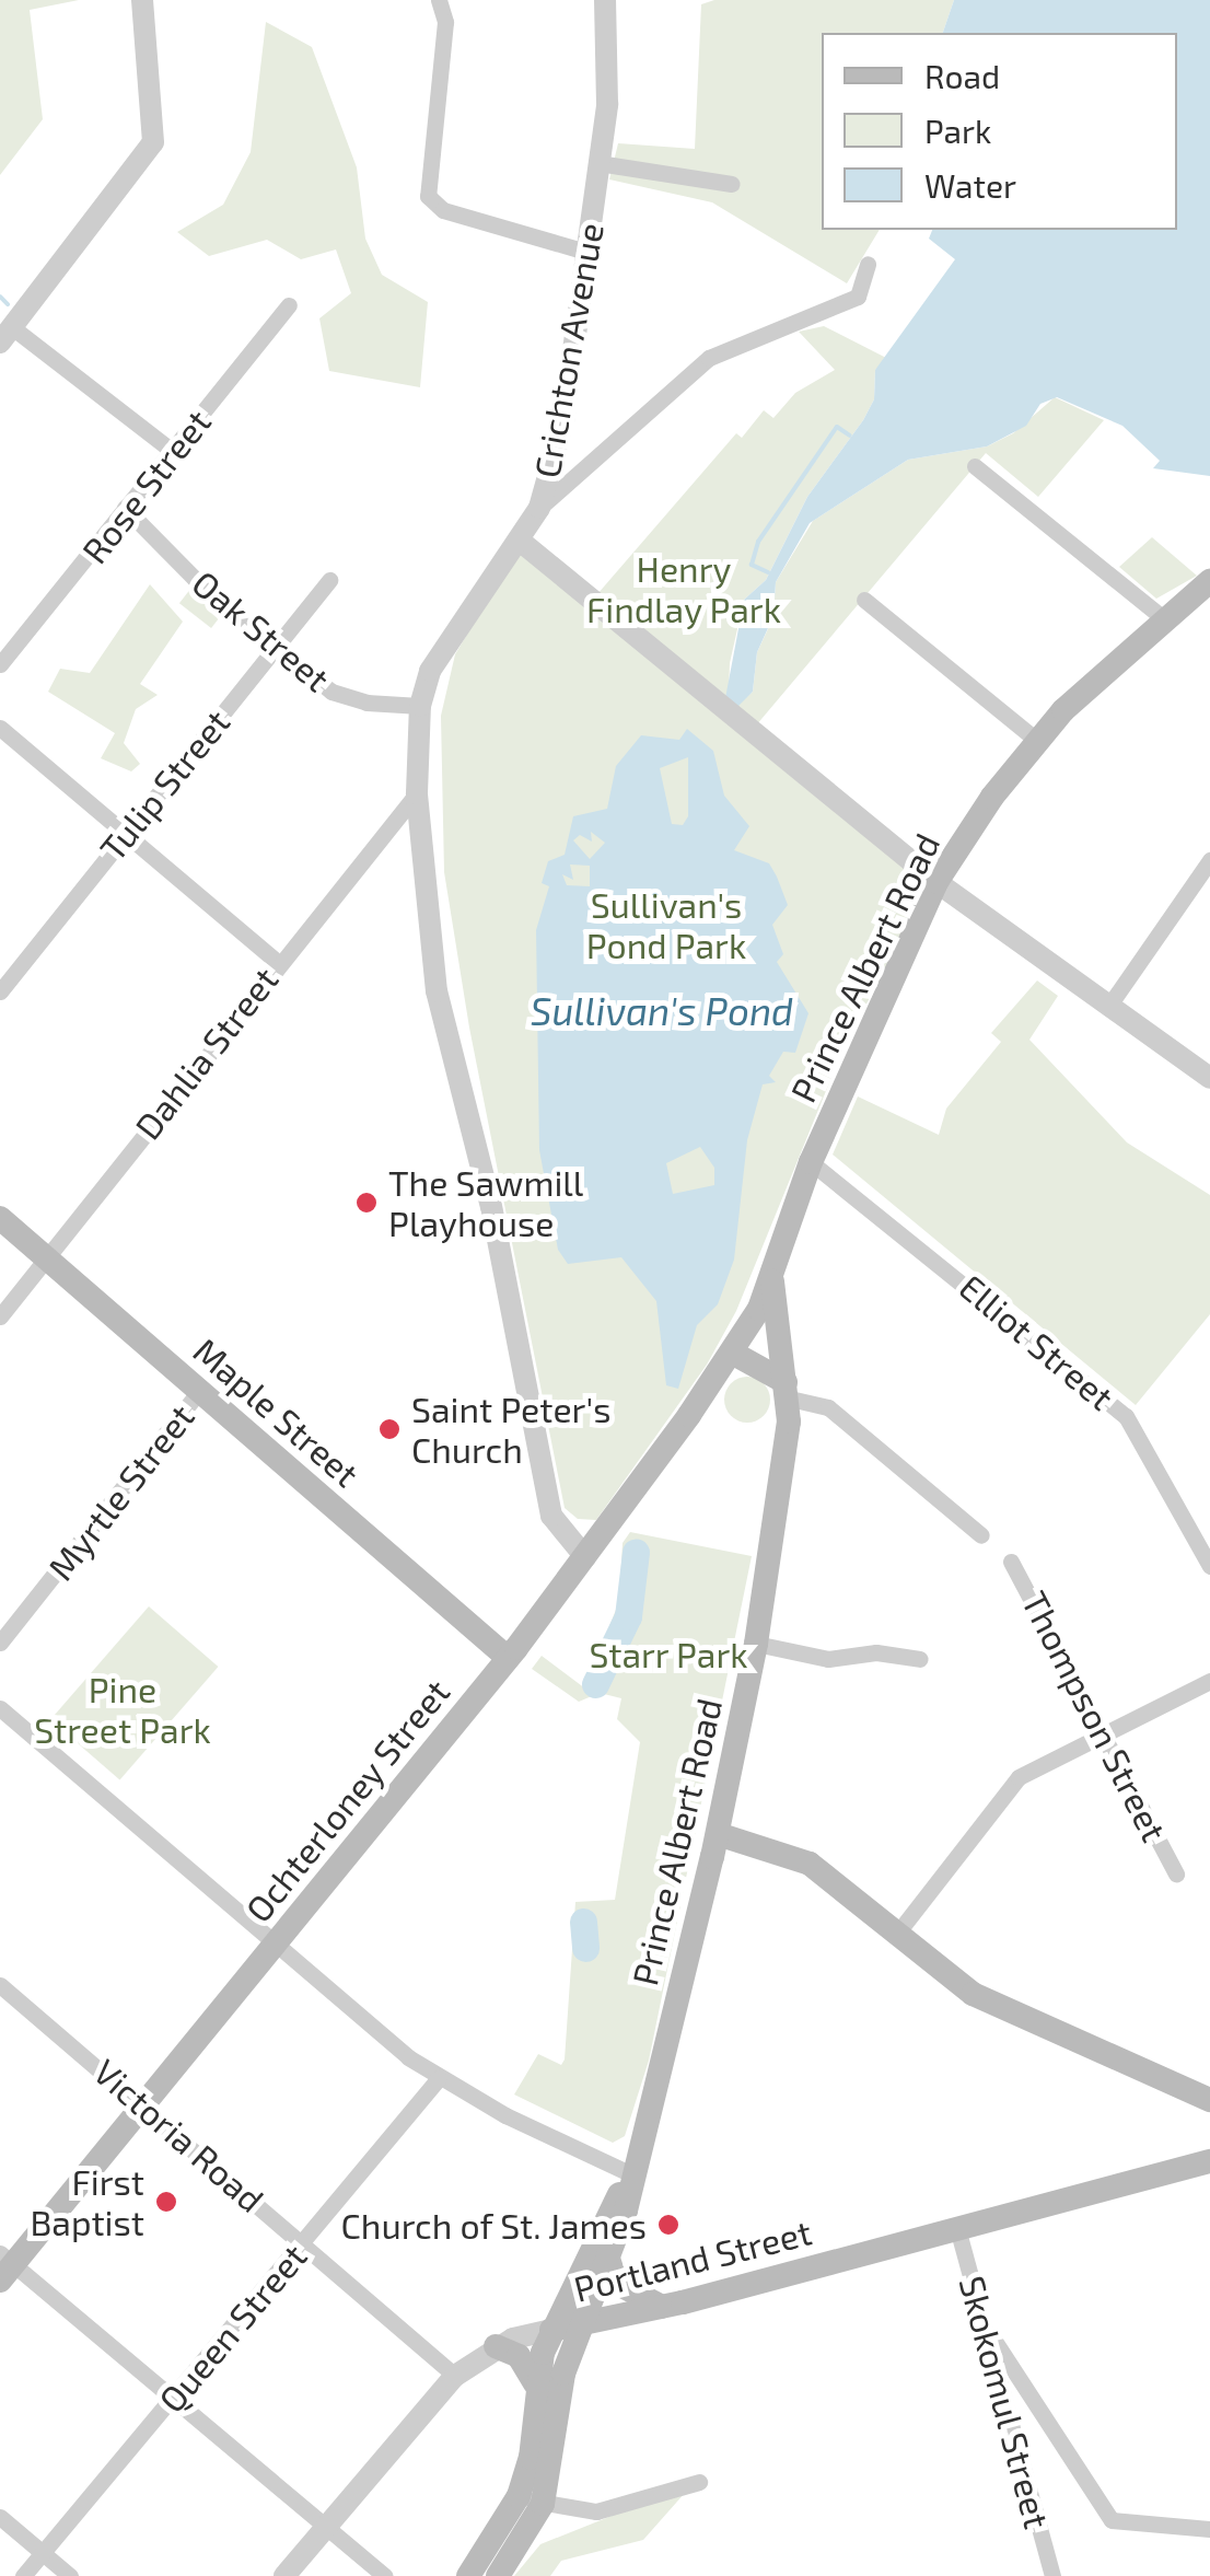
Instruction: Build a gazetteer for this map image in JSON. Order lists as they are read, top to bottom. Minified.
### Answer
{"streets":{"main road":["Prince Albert Road","Maple Street","Ochterloney Street","Portland Street"],"street":["Crichton Avenue","Rose Street","Oak Street","Tulip Street","Dahlia Street","Elliot Street","Myrtle Street","Thompson Street","Victoria Road","Queen Street","Skokomul Street"]},"crossings":[["Crichton Avenue","Oak Street"],["Crichton Avenue","Dahlia Street"],["Crichton Avenue","Ochterloney Street"],["Rose Street","Oak Street"],["Oak Street","Tulip Street"],["Prince Albert Road","Elliot Street"],["Prince Albert Road","Ochterloney Street"],["Prince Albert Road","Portland Street"],["Dahlia Street","Maple Street"],["Maple Street","Myrtle Street"],["Maple Street","Ochterloney Street"],["Ochterloney Street","Victoria Road"],["Victoria Road","Portland Street"],["Victoria Road","Queen Street"],["Portland Street","Skokomul Street"]],"water":["Sullivan's Pond"],"parks":["Henry Findlay Park","Sullivan's Pond Park","Starr Park","Pine Street Park"],"places":["The Sawmill Playhouse","Saint Peter's Church","First Baptist","Church of St. James"],"legend":["Road","Park","Water"]}
